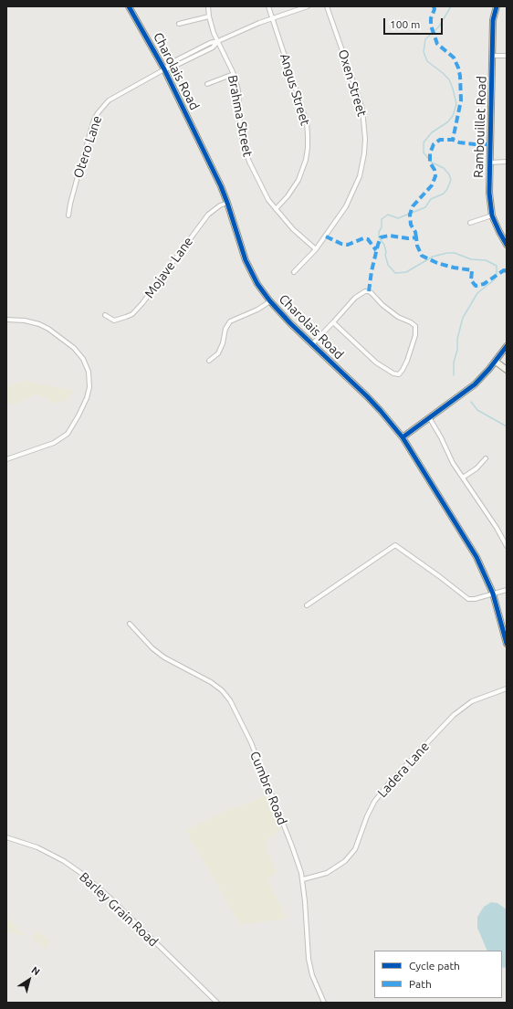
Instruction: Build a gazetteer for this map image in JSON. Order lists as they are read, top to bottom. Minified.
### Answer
{"streets":{"street":["Charolais Road","Oxen Street","Angus Street","Brahma Street","Rambouillet Road","Otero Lane","Mojave Lane","Ladera Lane","Cumbre Road","Barley Grain Road"]},"crossings":[["Charolais Road","Otero Lane"],["Charolais Road","Mojave Lane"],["Oxen Street","Brahma Street"],["Angus Street","Brahma Street"],["Angus Street","Otero Lane"],["Brahma Street","Otero Lane"],["Ladera Lane","Cumbre Road"]],"legend":["Cycle path","Path"],"scale_bar":"100 m","north":"top right"}
